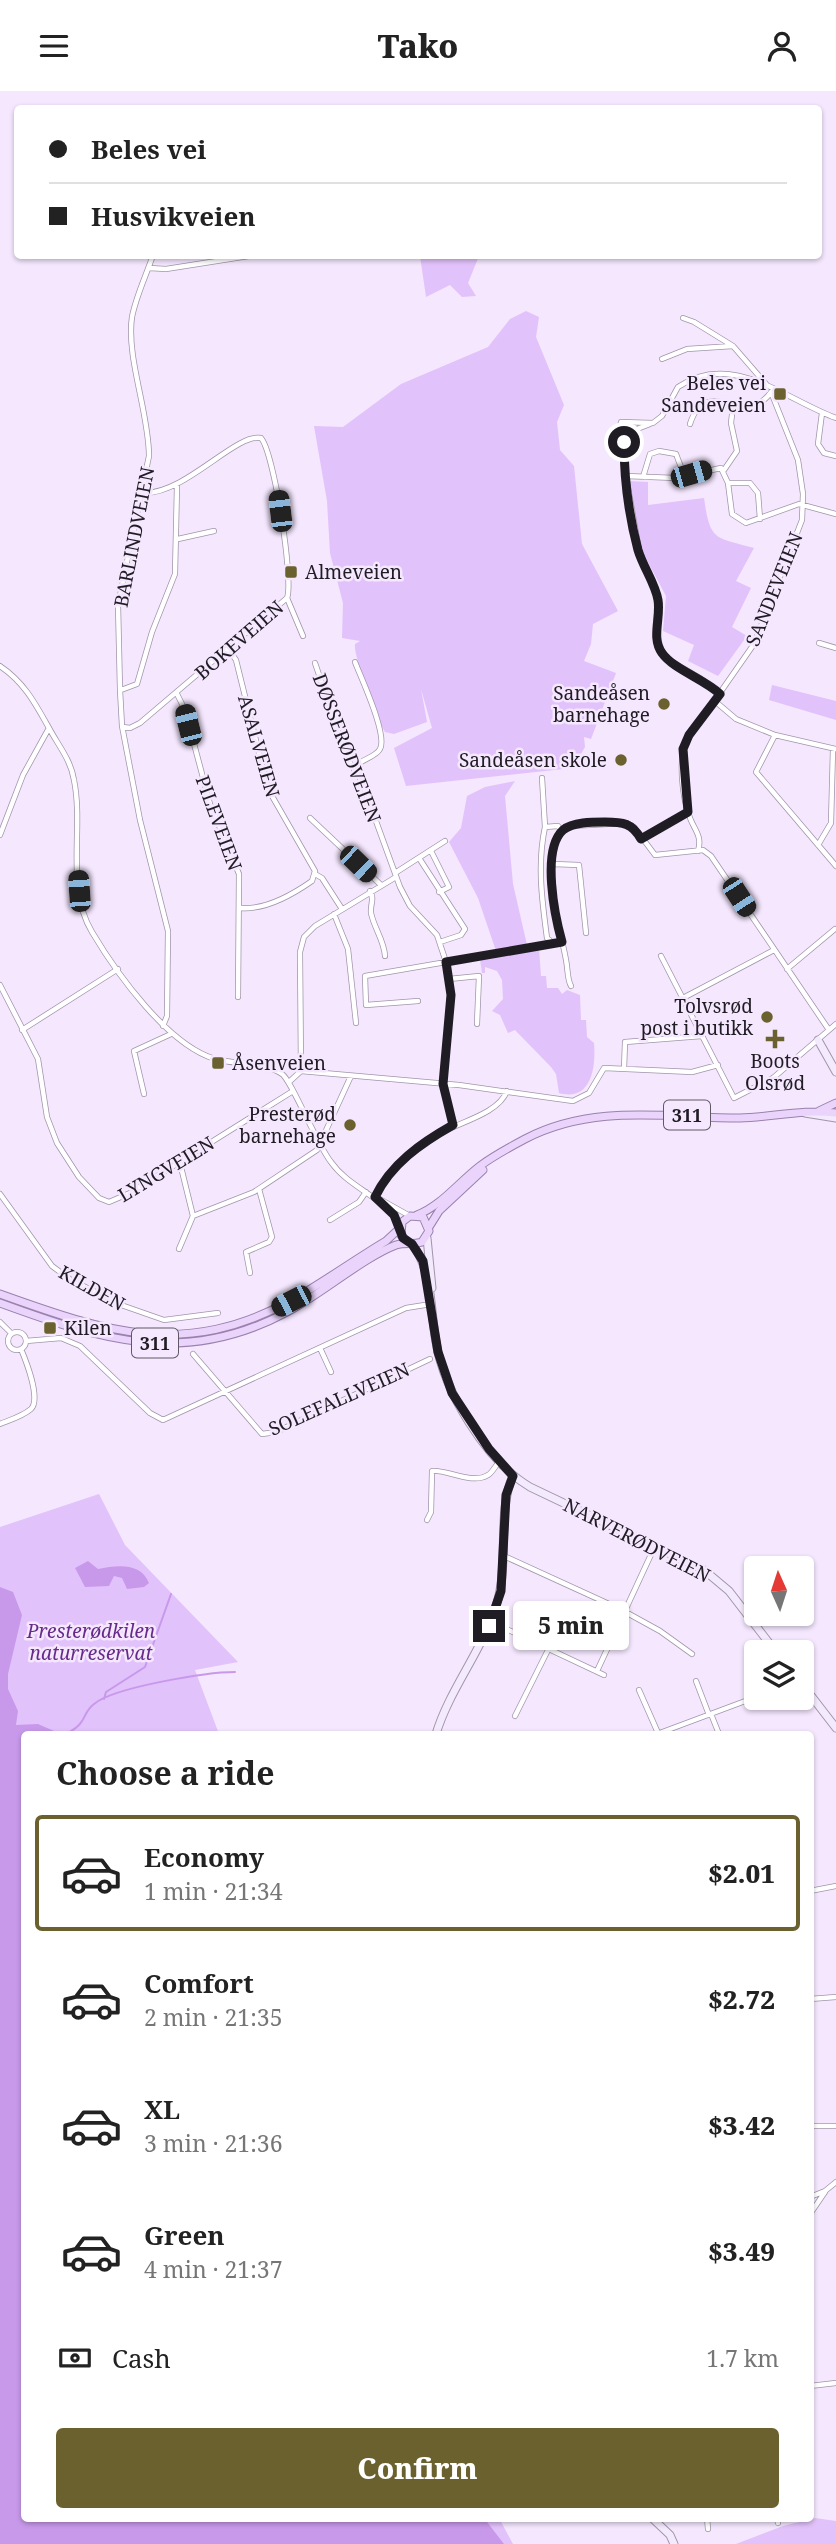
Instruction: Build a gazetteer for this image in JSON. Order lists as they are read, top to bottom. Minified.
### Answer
{"streets":{"main road":["311","NARVERØDVEIEN"],"street":["BARLINDVEIEN","SANDEVEIEN","BOKEVEIEN","ASALVEIEN","DØSSERØDVEIEN","PILEVEIEN","LYNGVEIEN","KILDEN","SOLEFALLVEIEN"]},"crossings":[["BARLINDVEIEN","BOKEVEIEN"],["BOKEVEIEN","ASALVEIEN"],["BOKEVEIEN","PILEVEIEN"]],"parks":["Presterødkilen naturreservat"],"places":{"transit":["Beles vei Sandeveien","Almeveien","Åsenveien","Kilen"],"other":["Sandeåsen barnehage","Sandeåsen skole","Tolvsrød post i butikk","Presterød barnehage"],"health":["Boots Olsrød"]},"north":"top","page":{"header":"Tako","banner":["Beles vei","Husvikveien"],"bubble":"5 min","heading":"Choose a ride","list":[{"name":"Economy","note":"1 min · 21:34","value":"$2.01"},{"name":"Comfort","note":"2 min · 21:35","value":"$2.72"},{"name":"XL","note":"3 min · 21:36","value":"$3.42"},{"name":"Green","note":"4 min · 21:37","value":"$3.49"}],"pay":["Cash","1.7 km"],"buttons":"Confirm"}}
